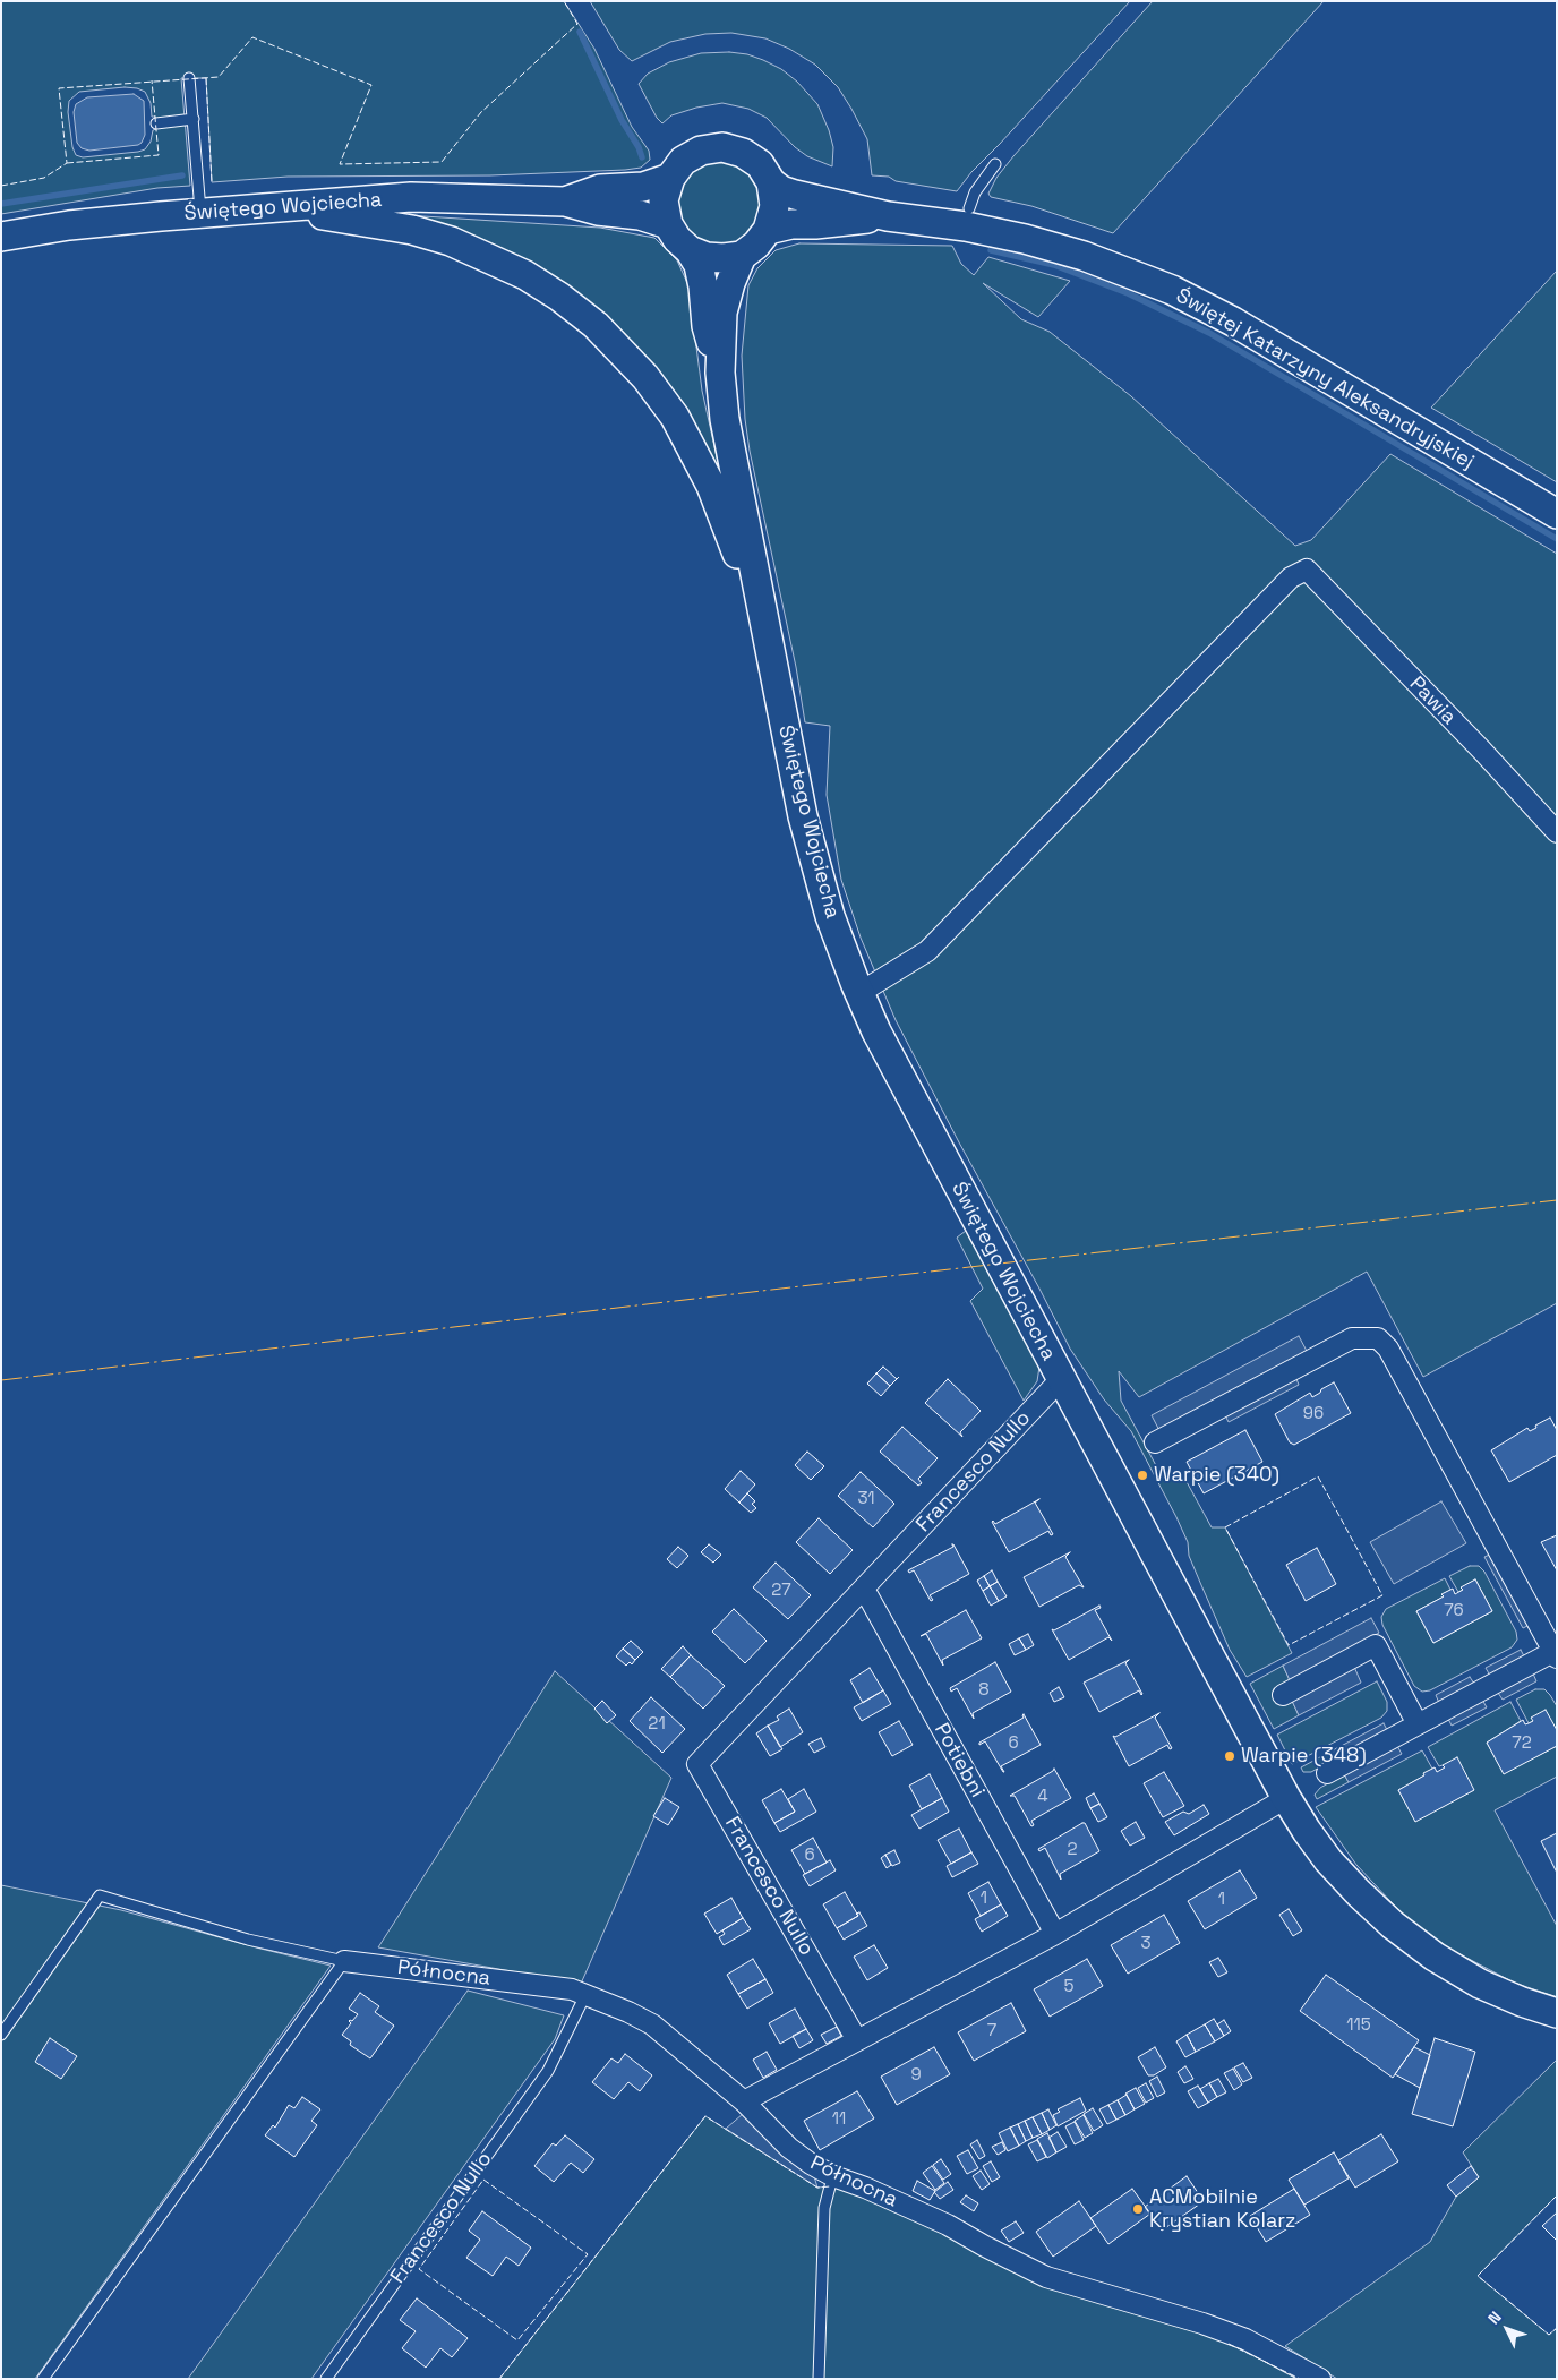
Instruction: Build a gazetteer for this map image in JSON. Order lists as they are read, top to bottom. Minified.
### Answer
{"streets":{"street":["Świętego Wojciecha","Świętej Katarzyny Aleksandryjskiej","Pawia","Francesco Nullo","Potiebni","Północna"]},"crossings":[["Świętego Wojciecha","Świętej Katarzyny Aleksandryjskiej"],["Świętego Wojciecha","Pawia"],["Świętego Wojciecha","Francesco Nullo"],["Francesco Nullo","Potiebni"],["Francesco Nullo","Północna"]],"places":["Warpie (340)","Warpie (348)","ACMobilnie Krystian Kolarz"],"house_numbers":["96","31","27","76","8","21","6","72","4","2","6","1","1","3","5","115","7","9","11"],"north":"top left"}
